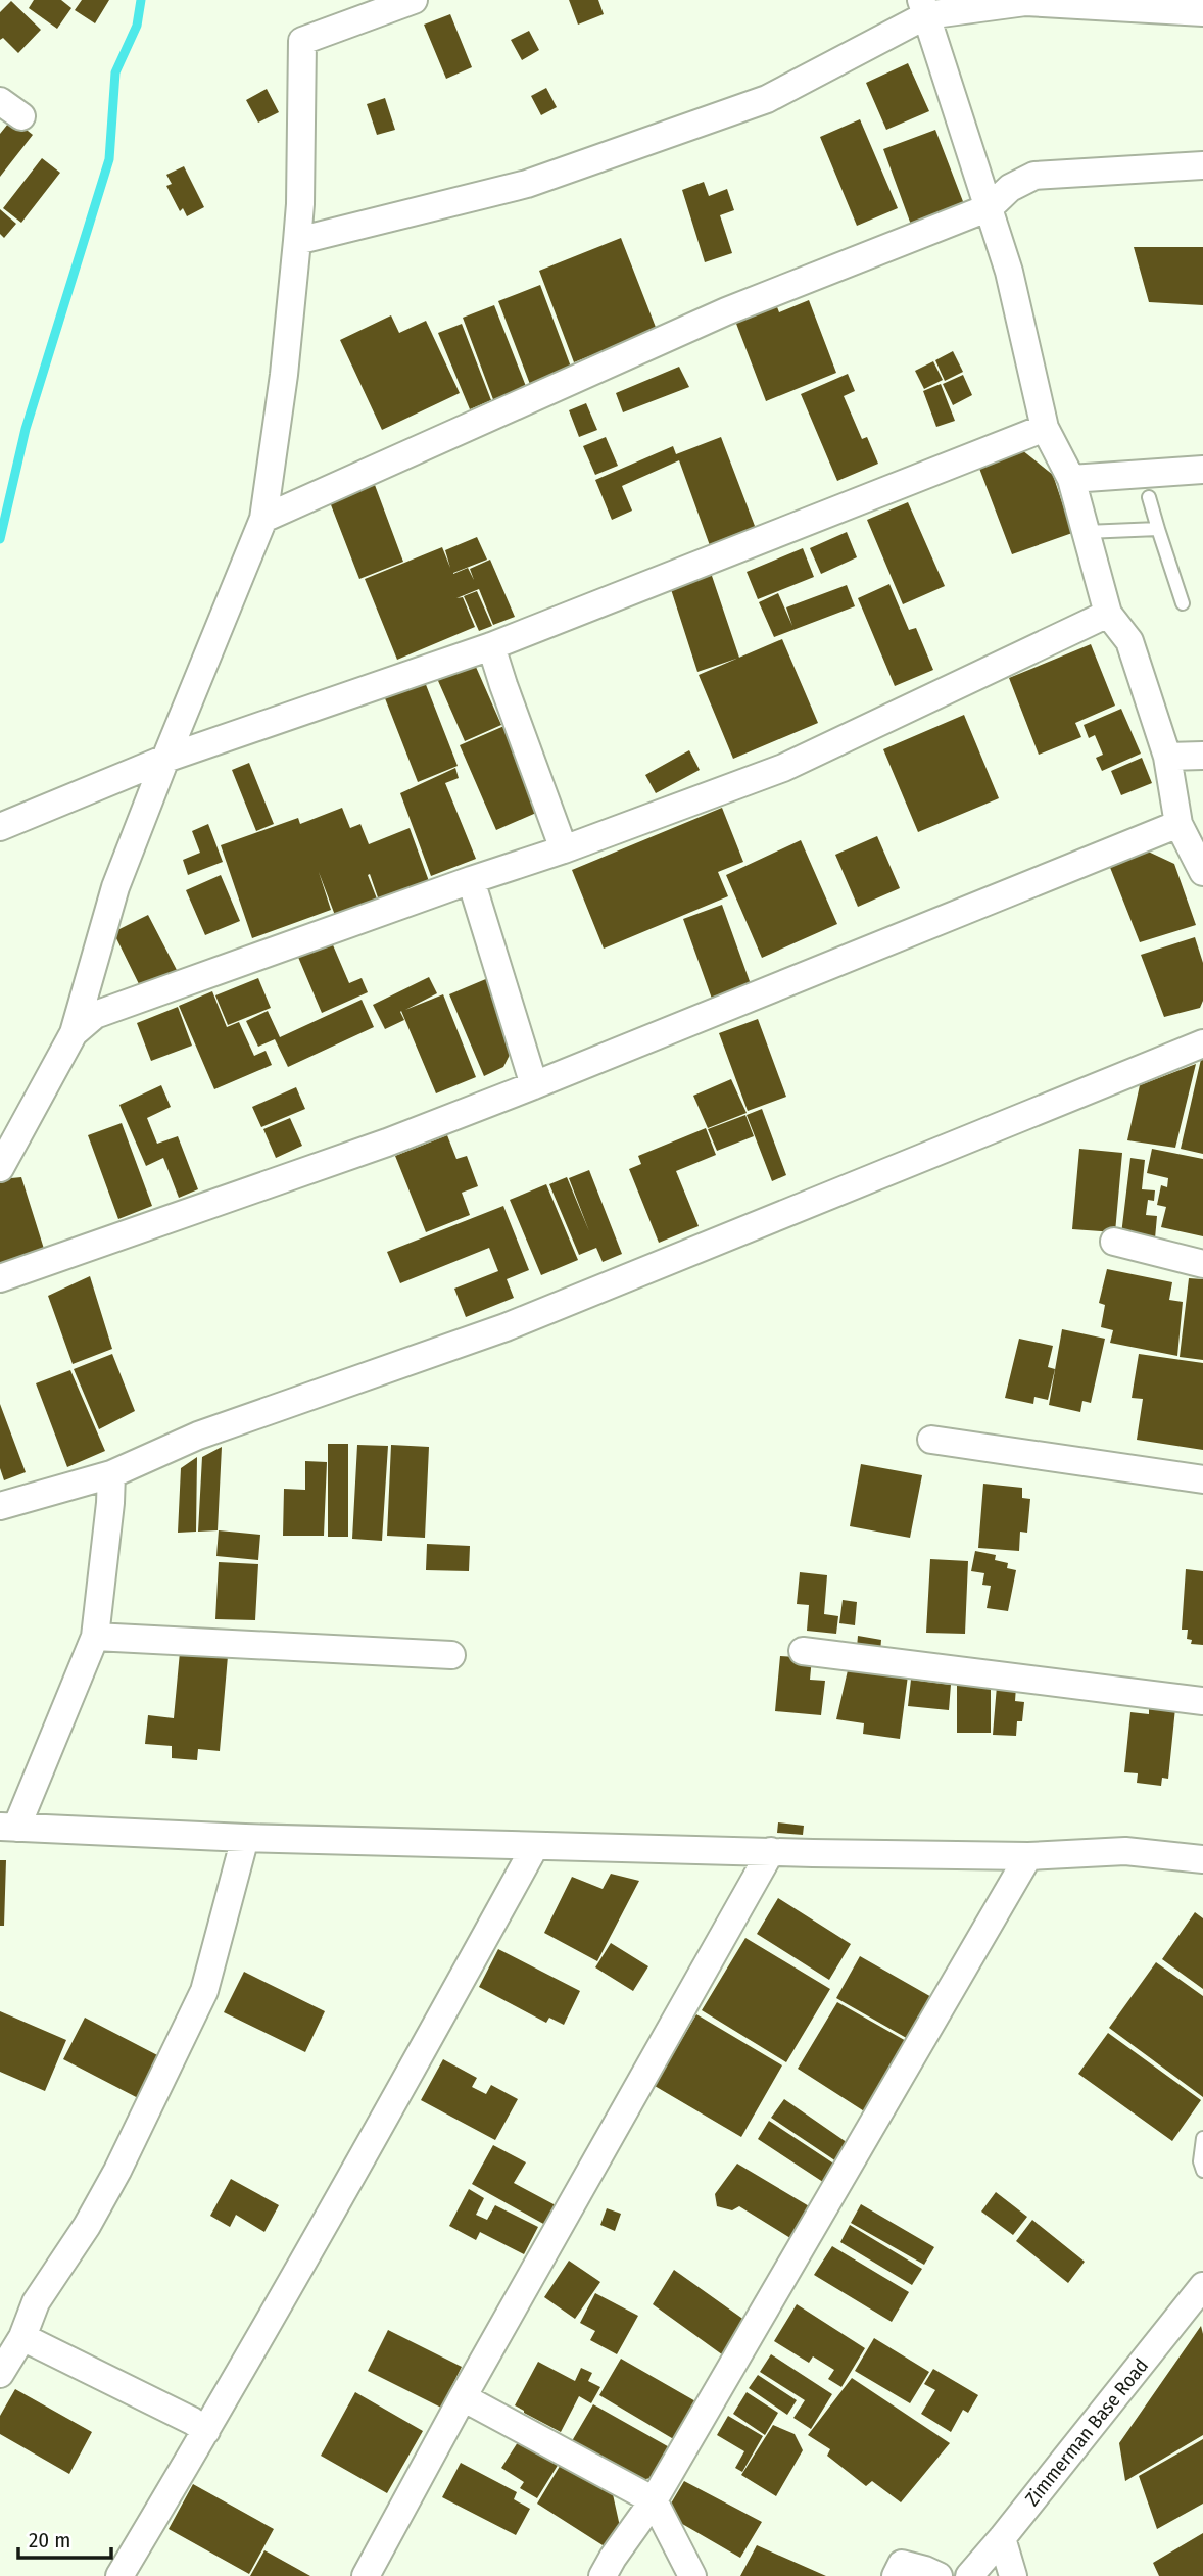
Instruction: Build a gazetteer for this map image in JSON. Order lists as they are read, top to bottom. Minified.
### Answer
{"streets":{"street":["Zimmerman Base Road"]},"scale_bar":"20 m"}
